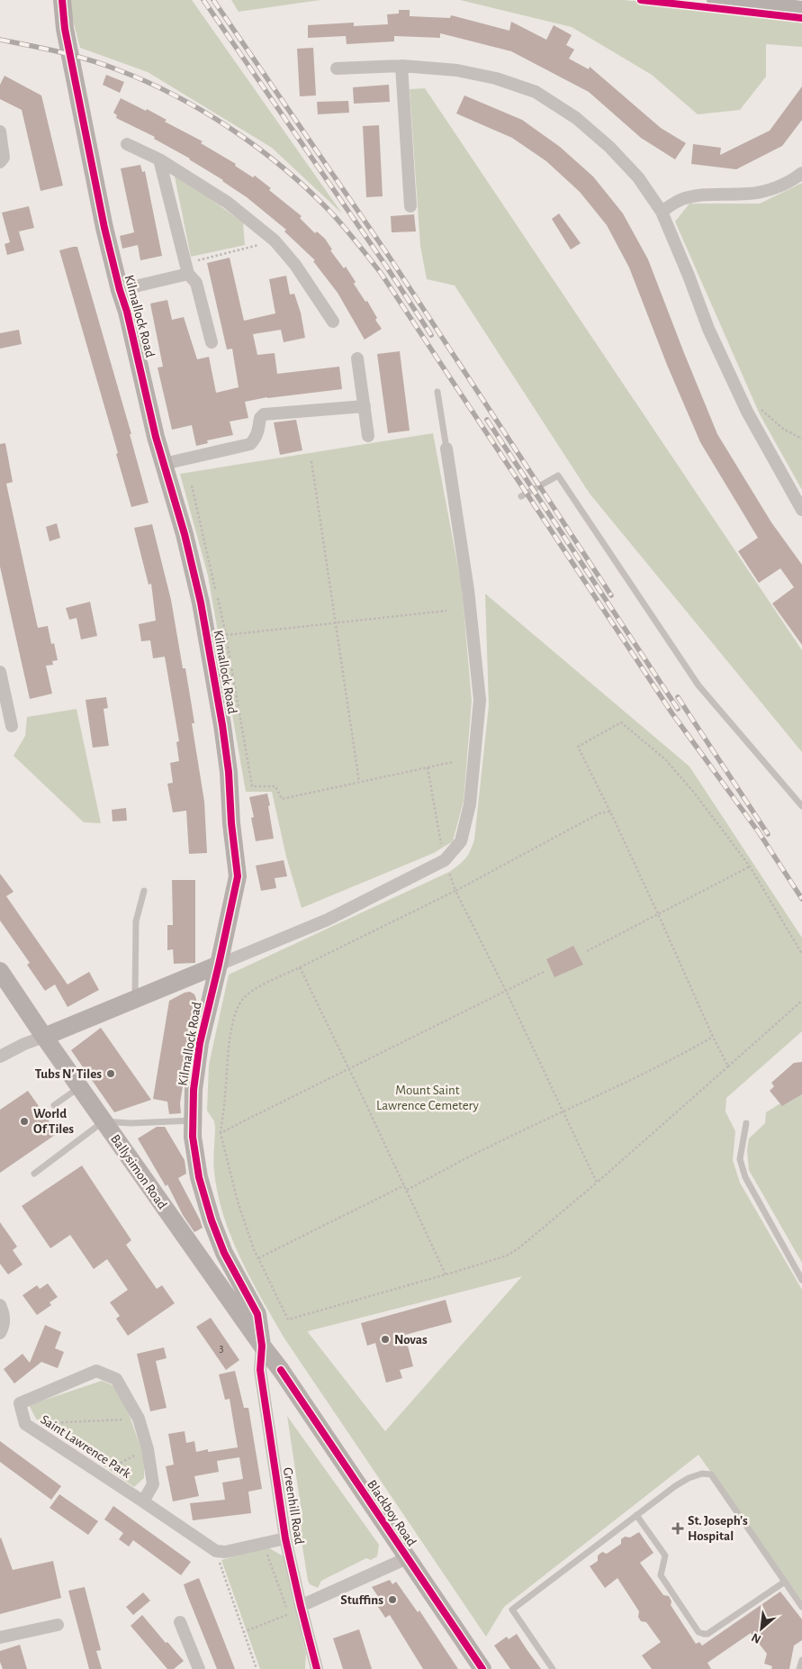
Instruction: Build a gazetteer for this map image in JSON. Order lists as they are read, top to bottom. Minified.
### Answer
{"streets":{"street":["Kilmallock Road","Ballysimon Road","Saint Lawrence Park","Greenhill Road","Blackboy Road"]},"crossings":[["Kilmallock Road","Ballysimon Road"],["Kilmallock Road","Greenhill Road"],["Ballysimon Road","Greenhill Road"],["Ballysimon Road","Blackboy Road"]],"parks":["Mount Saint Lawrence Cemetery"],"places":{"other":["Tubs N' Tiles","World Of Tiles","Novas","Stuffins"],"health":["St. Joseph's Hospital"]},"house_numbers":["3"],"north":"bottom left"}
